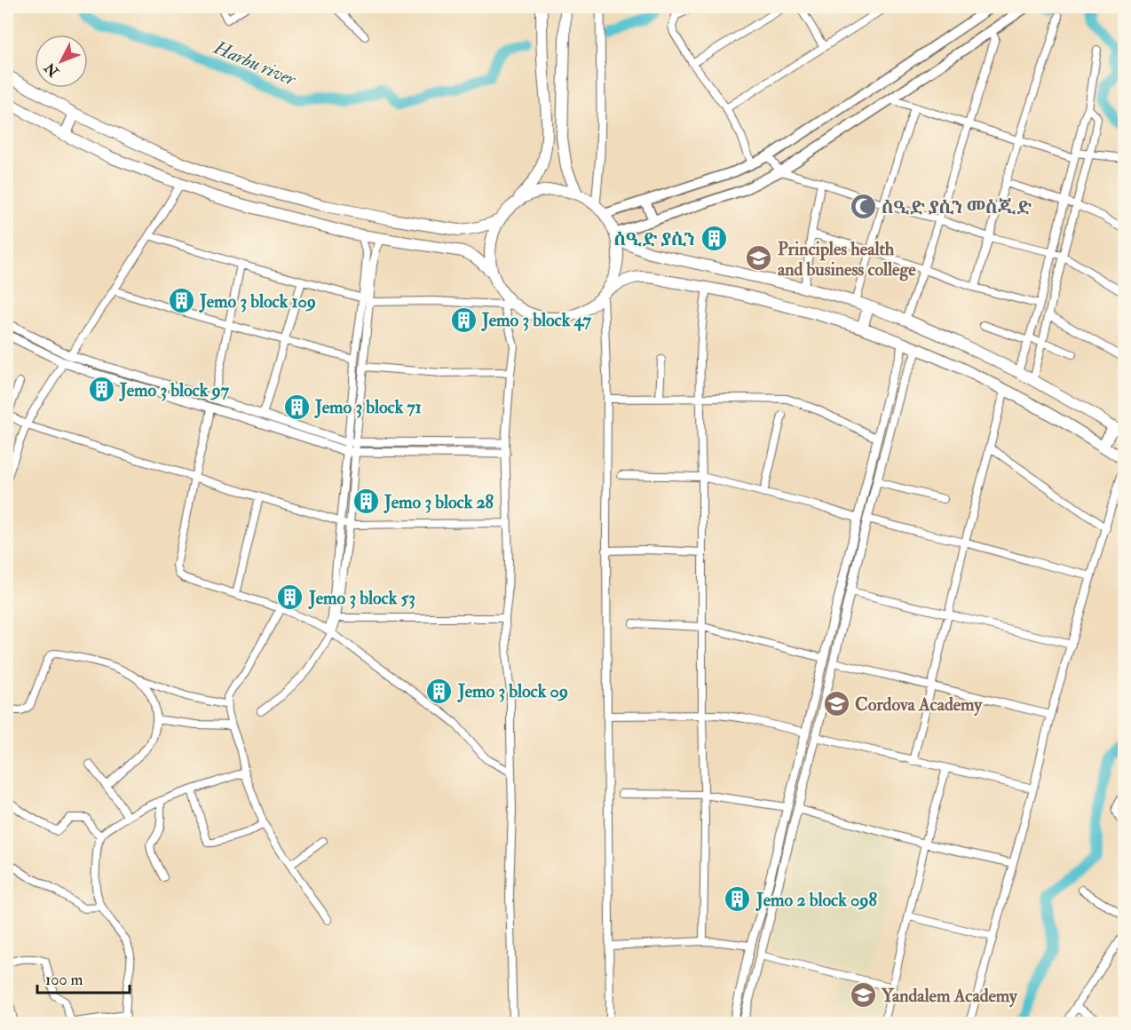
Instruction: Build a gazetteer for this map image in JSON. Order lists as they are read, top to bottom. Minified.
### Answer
{"water":["Harbu river"],"places":{"mosque":["ሰዒድ ያሲን መስጂድ"],"building":["ሰዒድ ያሲን","Jemo 3 block 109","Jemo 3 block 47","Jemo 3 block 97","Jemo 3 block 71","Jemo 3 block 28","Jemo 3 block 53","Jemo 3 block 09","Jemo 2 block 098"],"school or university":["Principles health and business college","Cordova Academy","Yandalem Academy"]},"scale_bar":"100 m","north":"bottom left"}
